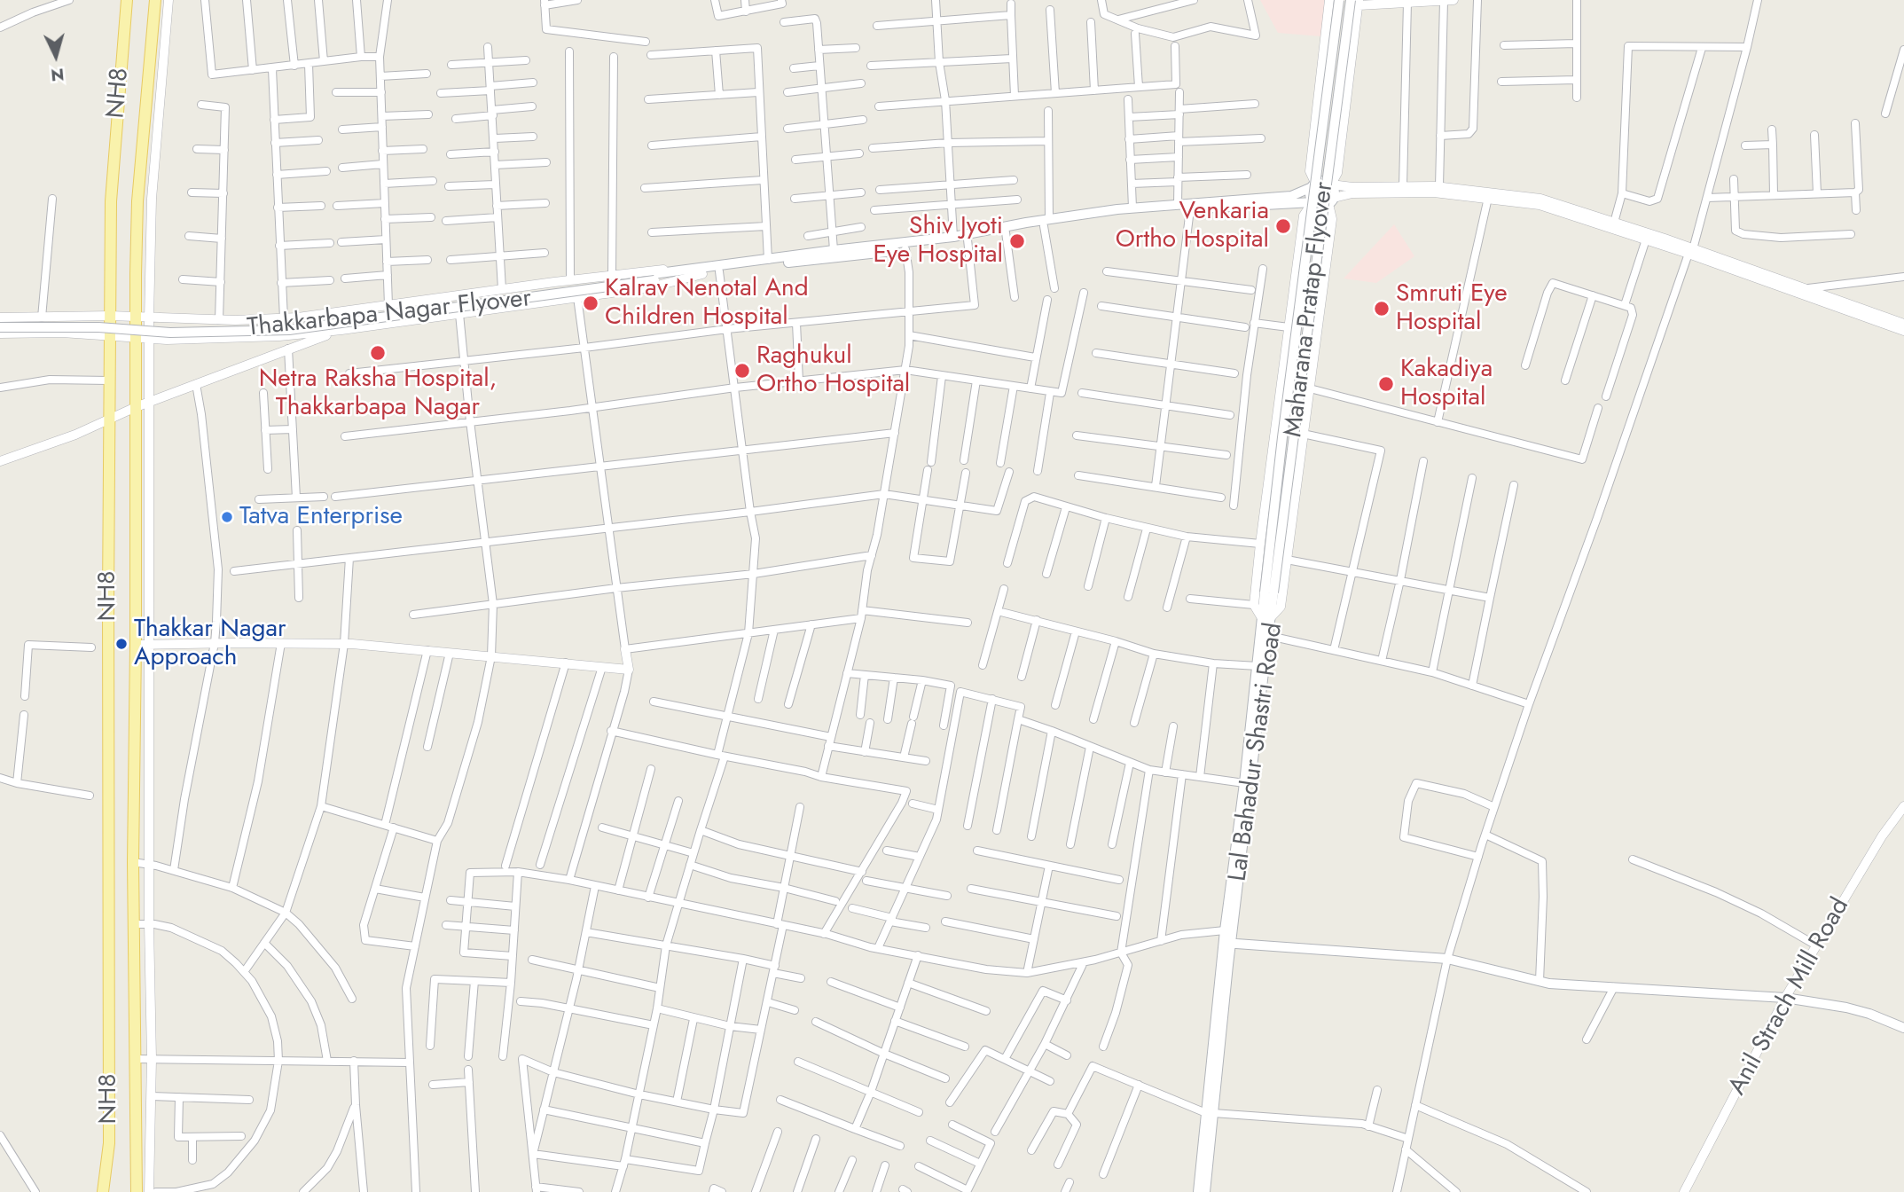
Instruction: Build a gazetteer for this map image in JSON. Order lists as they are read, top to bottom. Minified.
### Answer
{"streets":{"main road":["NH8","Maharana Pratap Flyover","Thakkarbapa Nagar Flyover","Lal Bahadur Shastri Road"],"street":["Anil Strach Mill Road"]},"crossings":[["Maharana Pratap Flyover","Lal Bahadur Shastri Road"]],"places":["Venkaria Ortho Hospital","Shiv Jyoti Eye Hospital","Kalrav Nenotal And Children Hospital","Smruti Eye Hospital","Netra Raksha Hospital, Thakkarbapa Nagar","Raghukul Ortho Hospital","Kakadiya Hospital","Tatva Enterprise","Thakkar Nagar Approach"],"north":"bottom"}
